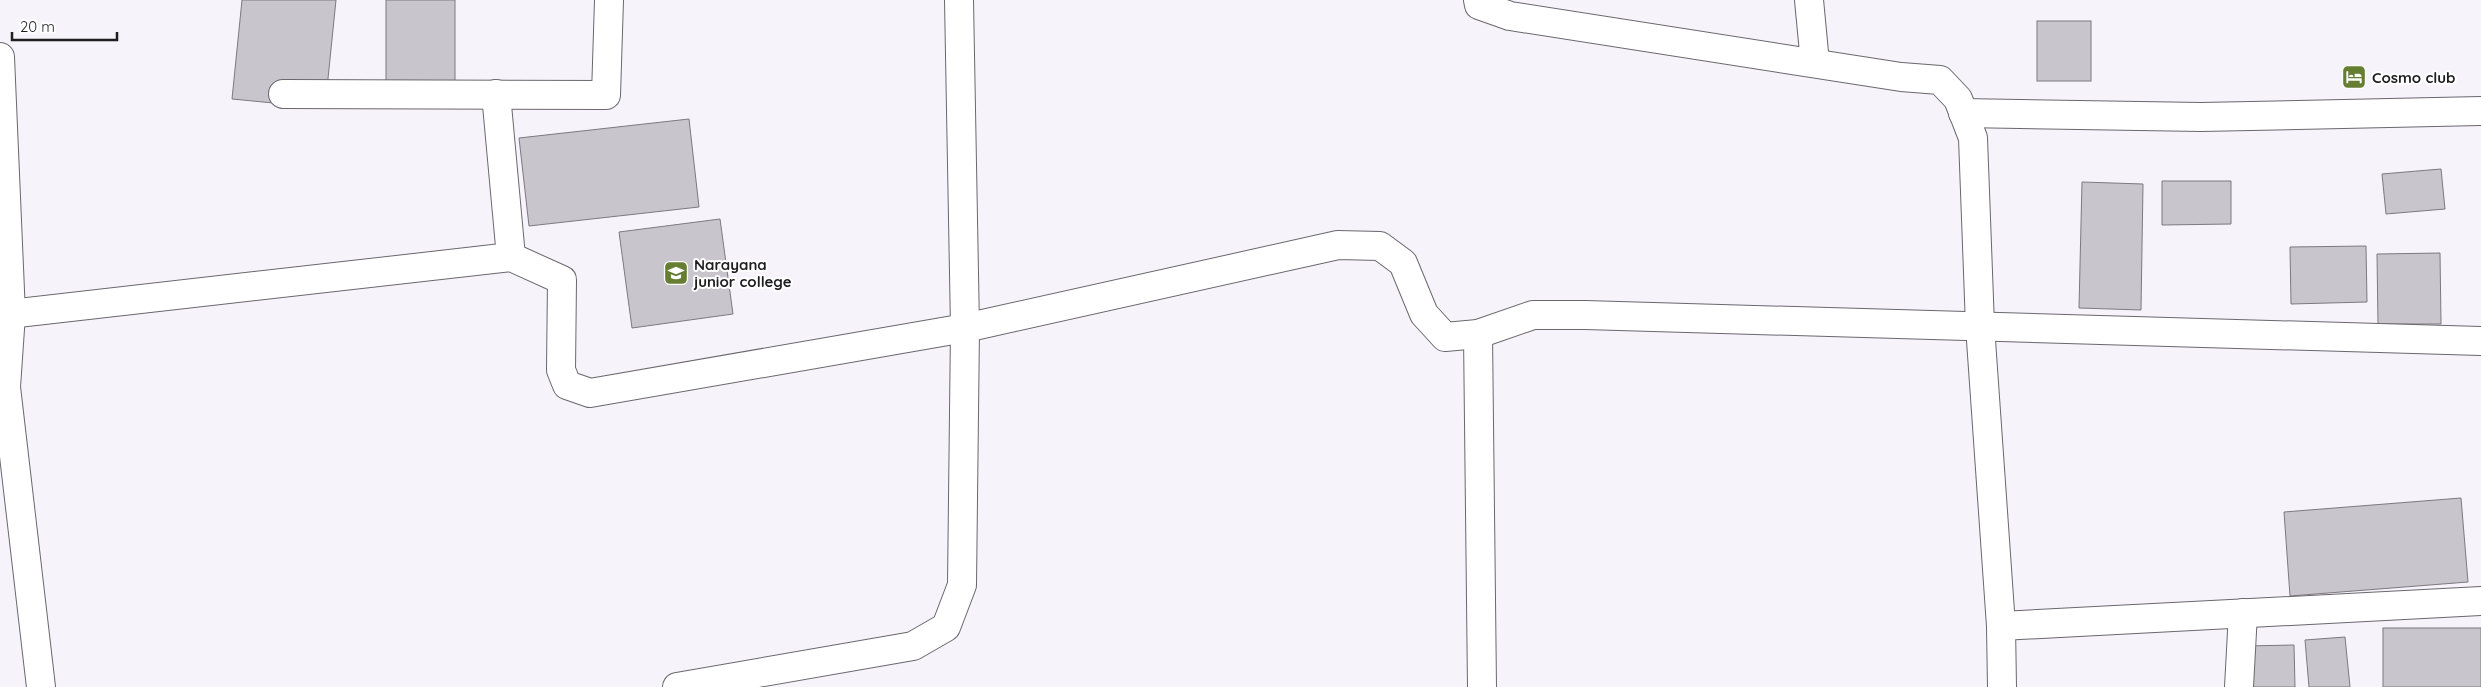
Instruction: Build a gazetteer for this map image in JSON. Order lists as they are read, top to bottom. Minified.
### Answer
{"places":{"hotel":["Cosmo club"],"school or university":["Narayana junior college"]},"scale_bar":"20 m"}
